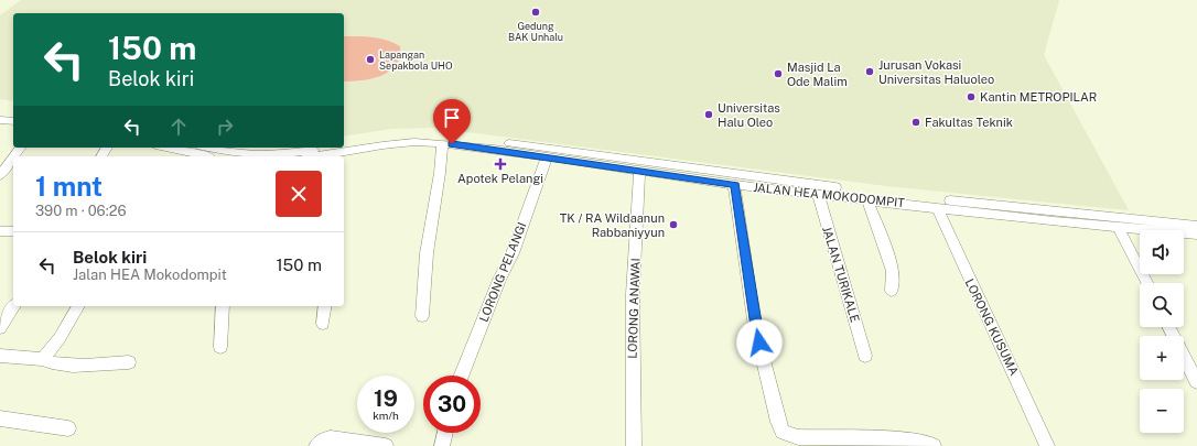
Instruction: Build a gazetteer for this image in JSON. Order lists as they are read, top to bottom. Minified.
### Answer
{"streets":{"street":["JALAN HEA MOKODOMPIT","LORONG PELANGI","JALAN TURIKALE","LORONG ANAWAI","LORONG KUSUMA"]},"crossings":[["JALAN HEA MOKODOMPIT","LORONG PELANGI"],["JALAN HEA MOKODOMPIT","JALAN TURIKALE"],["JALAN HEA MOKODOMPIT","LORONG ANAWAI"],["JALAN HEA MOKODOMPIT","LORONG KUSUMA"]],"places":{"other":["Gedung BAK Unhalu","Lapangan Sepakbola UHO","Jurusan Vokasi Universitas Haluoleo","Masjid La Ode Malim","Kantin METROPILAR","Universitas Halu Oleo","Fakultas Teknik","TK / RA Wildaanun Rabbaniyyun"],"health":["Apotek Pelangi"]},"page":{"turn":["150 m","Belok kiri"],"heading":["1 mnt","390 m · 06:26"],"map_buttons":["+","−"],"list":[{"name":"Belok kiri","note":"Jalan HEA Mokodompit","value":"150 m"}],"speed":"19 km/h","limit":"30"}}
